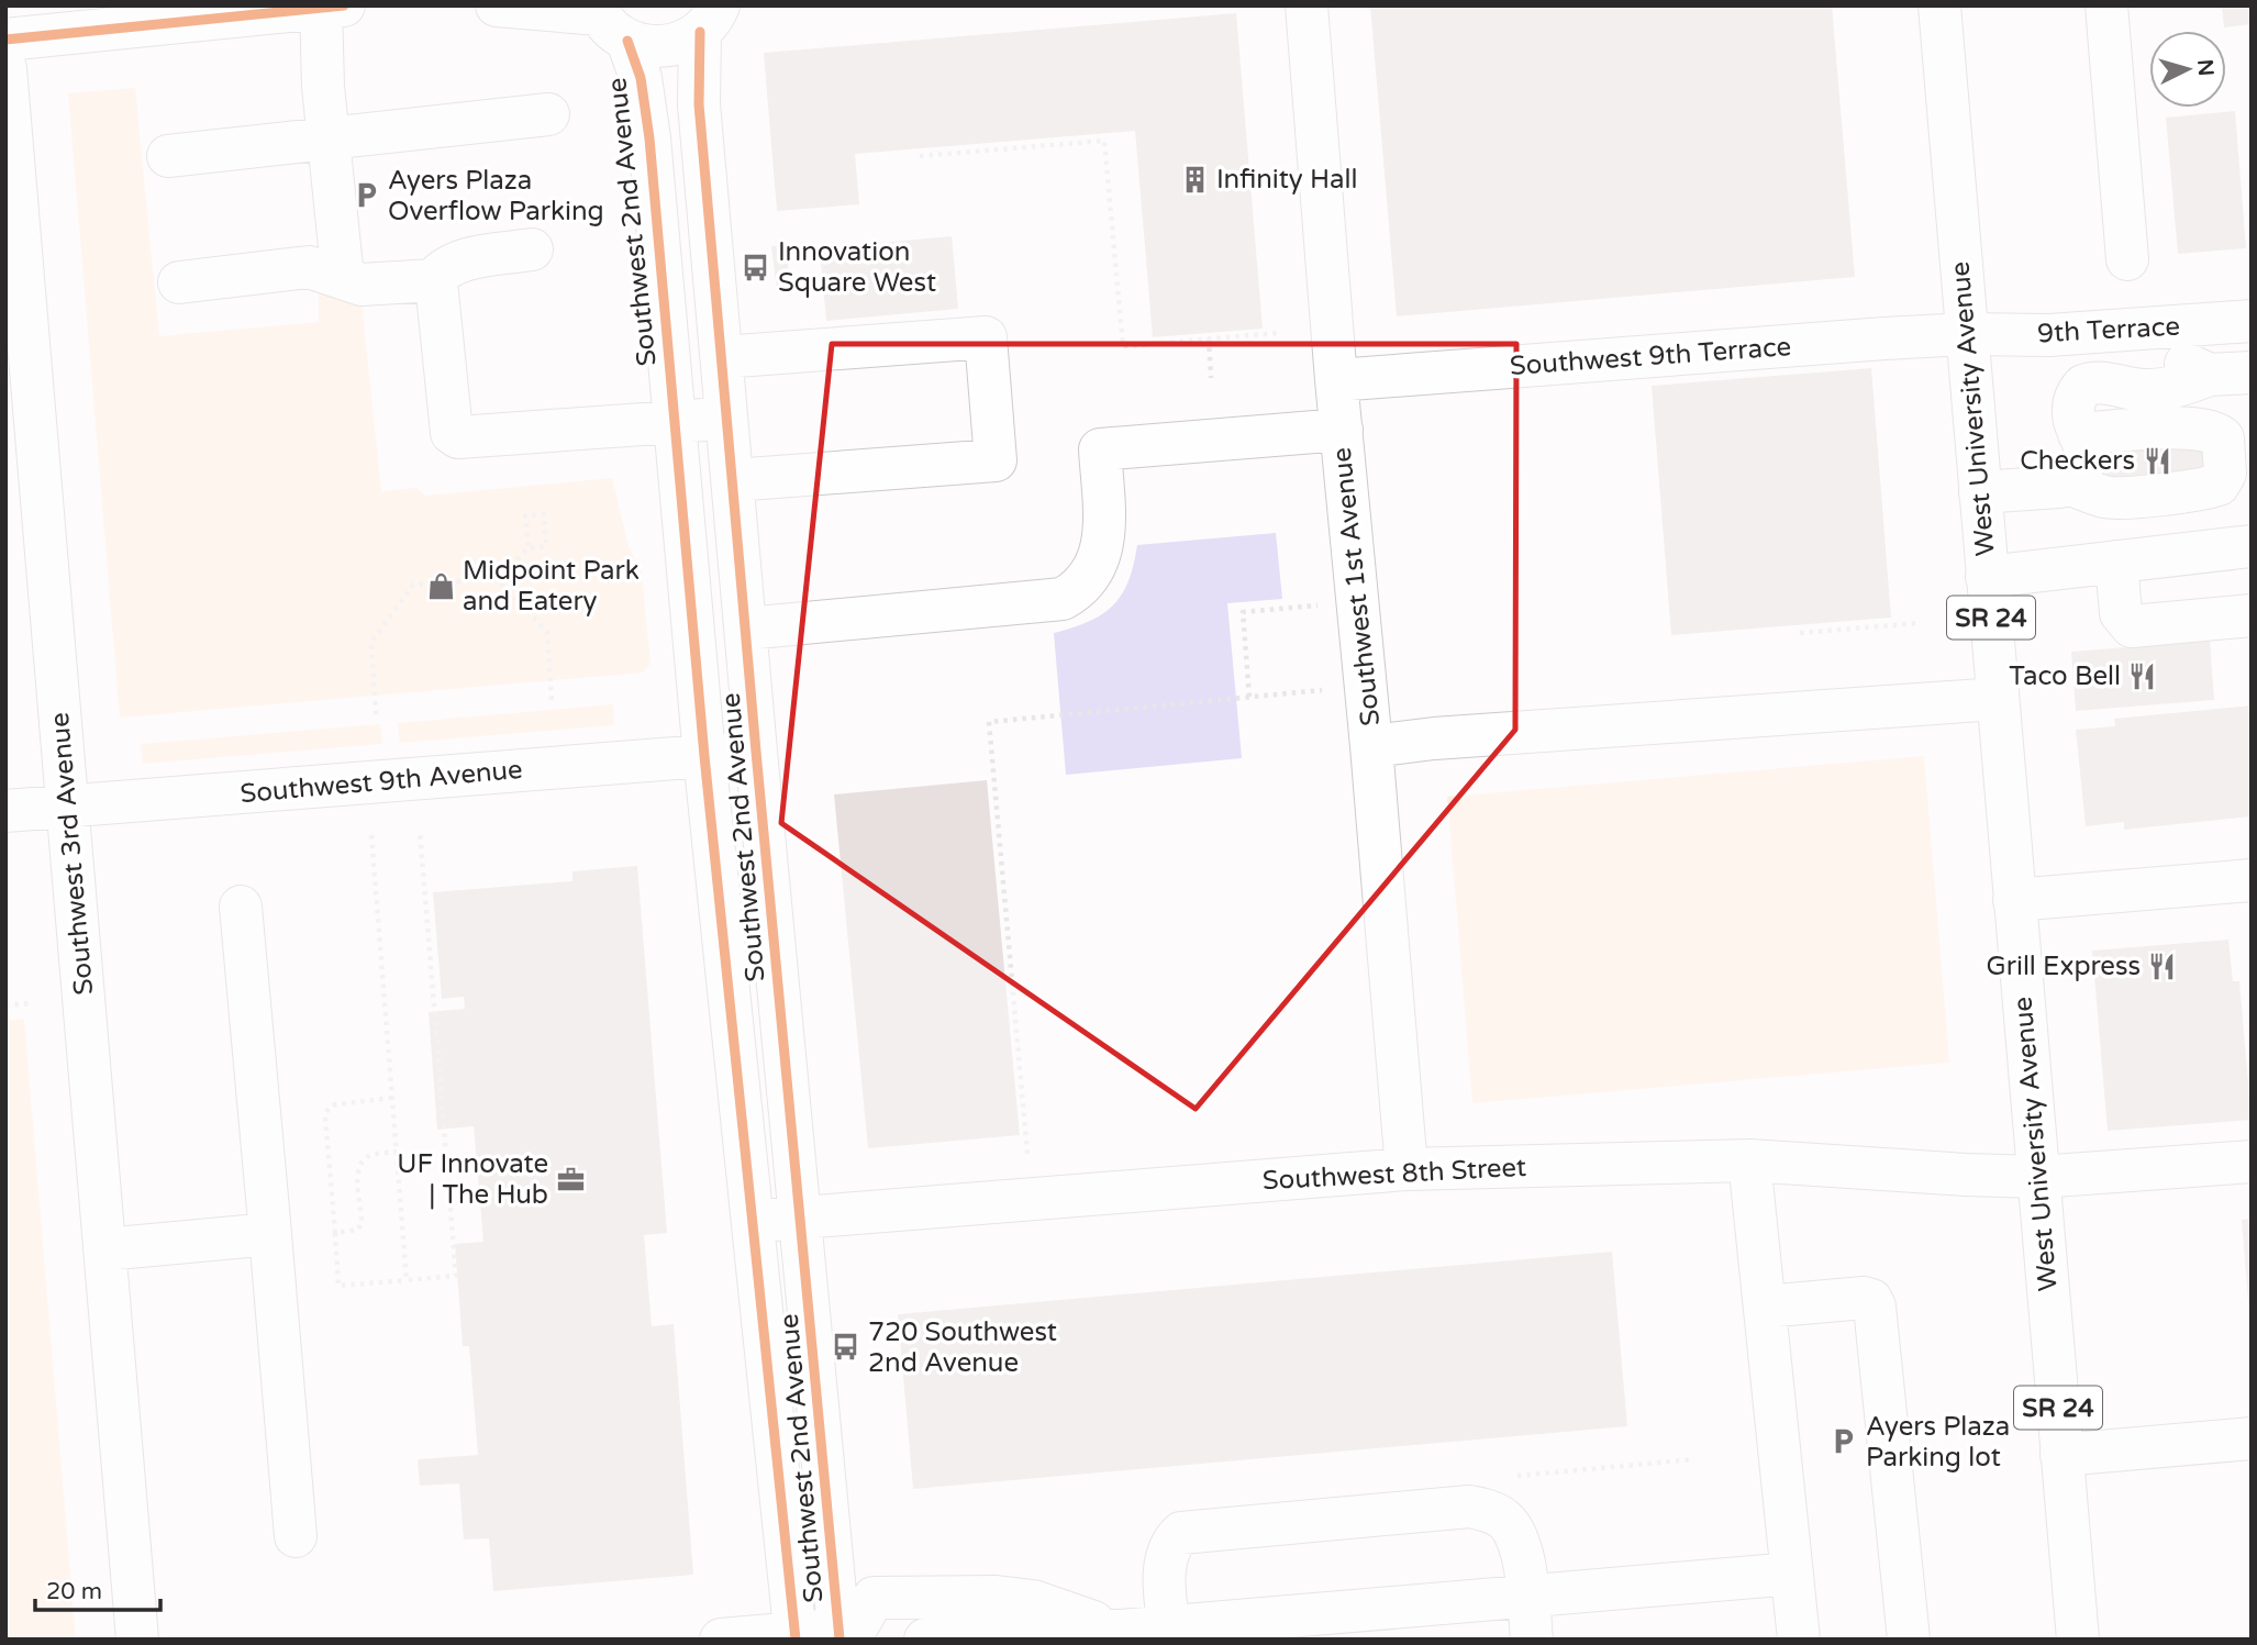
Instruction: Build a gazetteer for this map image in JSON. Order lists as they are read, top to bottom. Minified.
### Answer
{"streets":{"street":["Southwest 2nd Avenue","9th Terrace","Southwest 9th Terrace","West University Avenue","Southwest 1st Avenue","SR 24","Southwest 9th Avenue","Southwest 3rd Avenue","Southwest 8th Street"]},"crossings":[["Southwest 2nd Avenue","Southwest 9th Avenue"],["Southwest 2nd Avenue","Southwest 8th Street"],["9th Terrace","Southwest 9th Terrace"],["9th Terrace","West University Avenue"],["Southwest 9th Terrace","West University Avenue"],["Southwest 9th Terrace","Southwest 1st Avenue"],["West University Avenue","Southwest 8th Street"],["Southwest 1st Avenue","Southwest 8th Street"],["Southwest 9th Avenue","Southwest 3rd Avenue"]],"places":{"building":["Infinity Hall"],"parking":["Ayers Plaza Overflow Parking","Ayers Plaza Parking lot"],"bus stop":["Innovation Square West","720 Southwest 2nd Avenue"],"restaurant":["Checkers","Taco Bell","Grill Express"],"shop":["Midpoint Park and Eatery"],"office":["UF Innovate | The Hub"]},"scale_bar":"20 m","north":"right"}
